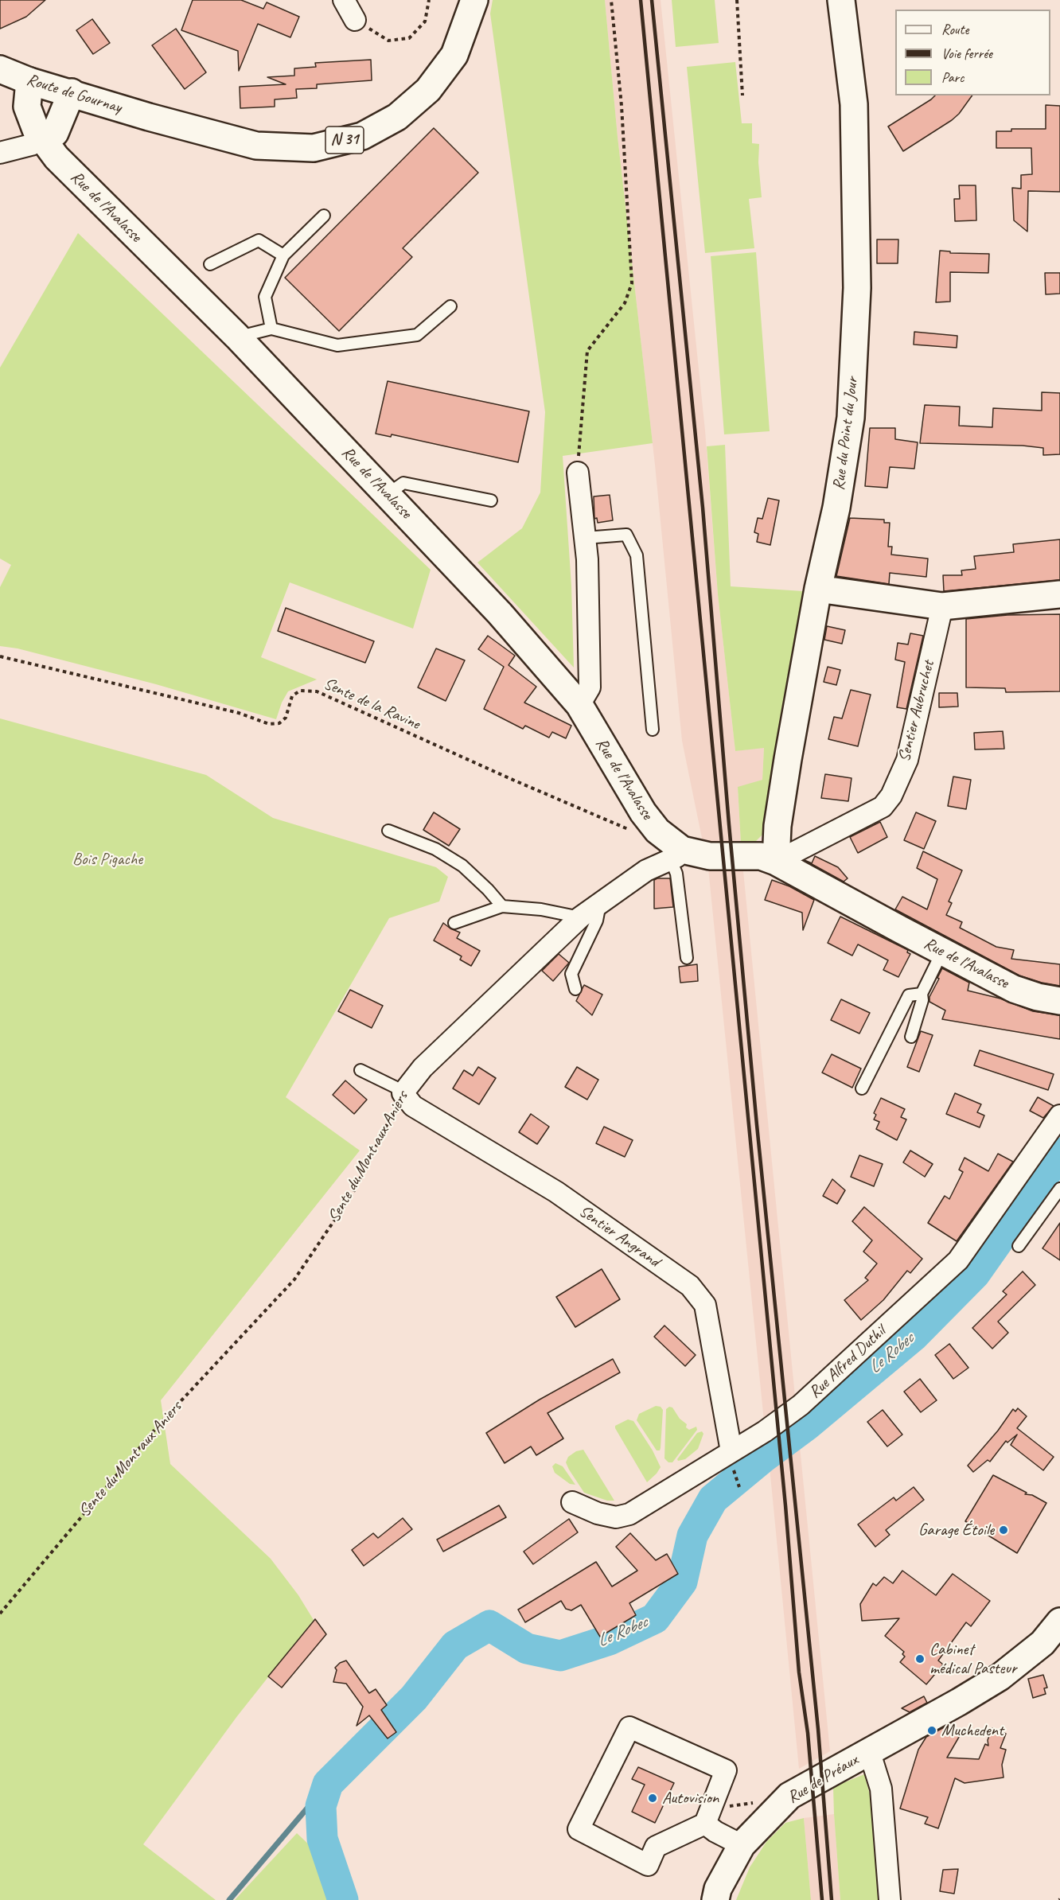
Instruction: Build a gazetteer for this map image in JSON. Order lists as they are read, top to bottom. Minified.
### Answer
{"streets":{"main road":["Route de Gournay","N 31","Rue de l'Avalasse","Rue du Point du Jour","Rue de Préaux"],"street":["Sentier Aubruchet","Sente du Mont aux Aniers","Sentier Angrand","Rue Alfred Duthil"],"path":["Sente de la Ravine"]},"crossings":[["Route de Gournay","Rue de l'Avalasse"],["Rue de l'Avalasse","Rue du Point du Jour"],["Rue de l'Avalasse","Sentier Aubruchet"],["Rue de l'Avalasse","Sente du Mont aux Aniers"],["Rue du Point du Jour","Sentier Aubruchet"],["Sente du Mont aux Aniers","Sentier Angrand"],["Sentier Angrand","Rue Alfred Duthil"]],"water":["Le Robec"],"parks":["Bois Pigache"],"places":["Garage Étoile","Cabinet médical Pasteur","Muchedent","Autovision"],"legend":["Route","Voie ferrée","Parc"]}
